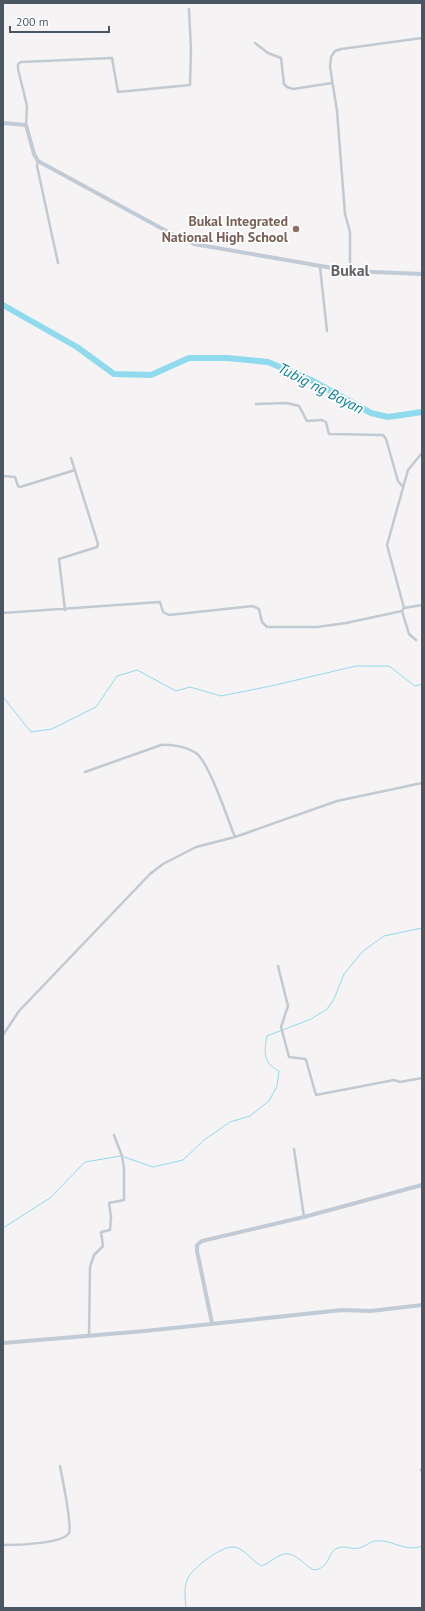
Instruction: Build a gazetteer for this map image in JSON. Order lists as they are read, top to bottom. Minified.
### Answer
{"districts":["Bukal"],"water":["Tubig ng Bayan"],"places":["Bukal Integrated National High School"],"scale_bar":"200 m"}
